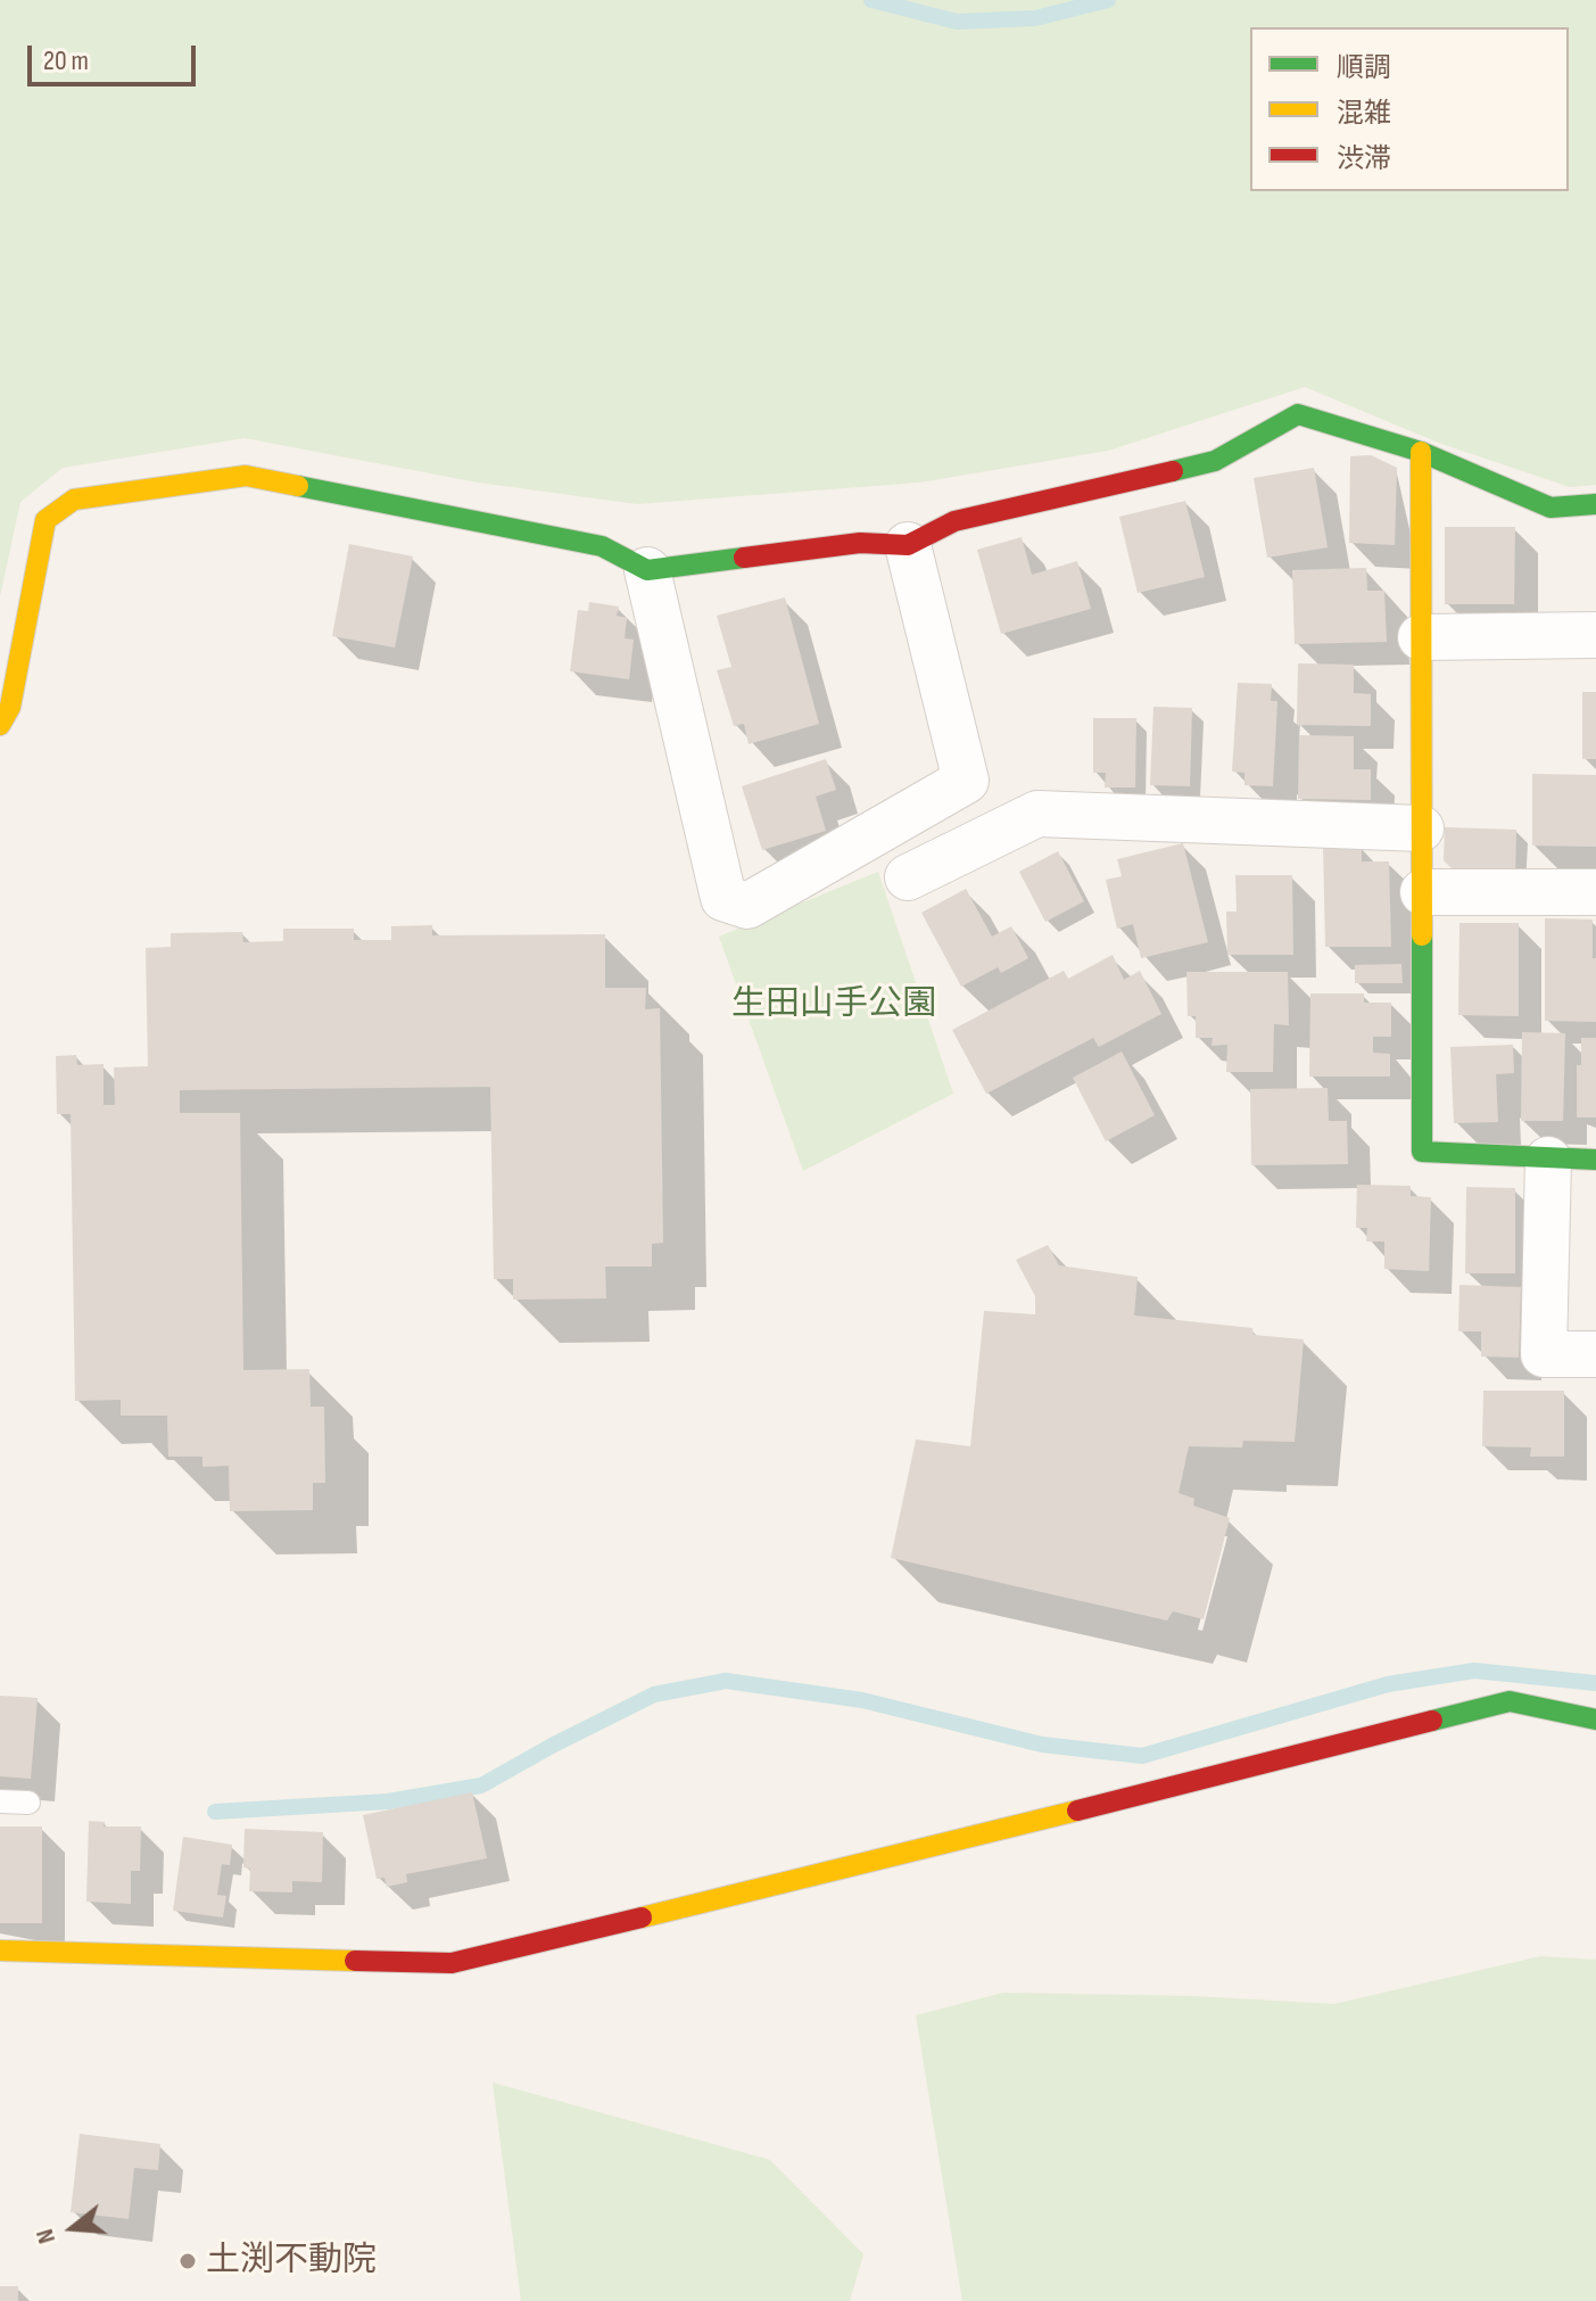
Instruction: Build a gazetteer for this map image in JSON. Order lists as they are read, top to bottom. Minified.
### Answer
{"parks":["生田山手公園"],"places":["土渕不動院"],"legend":["順調","混雑","渋滞"],"scale_bar":"20 m","north":"left"}
